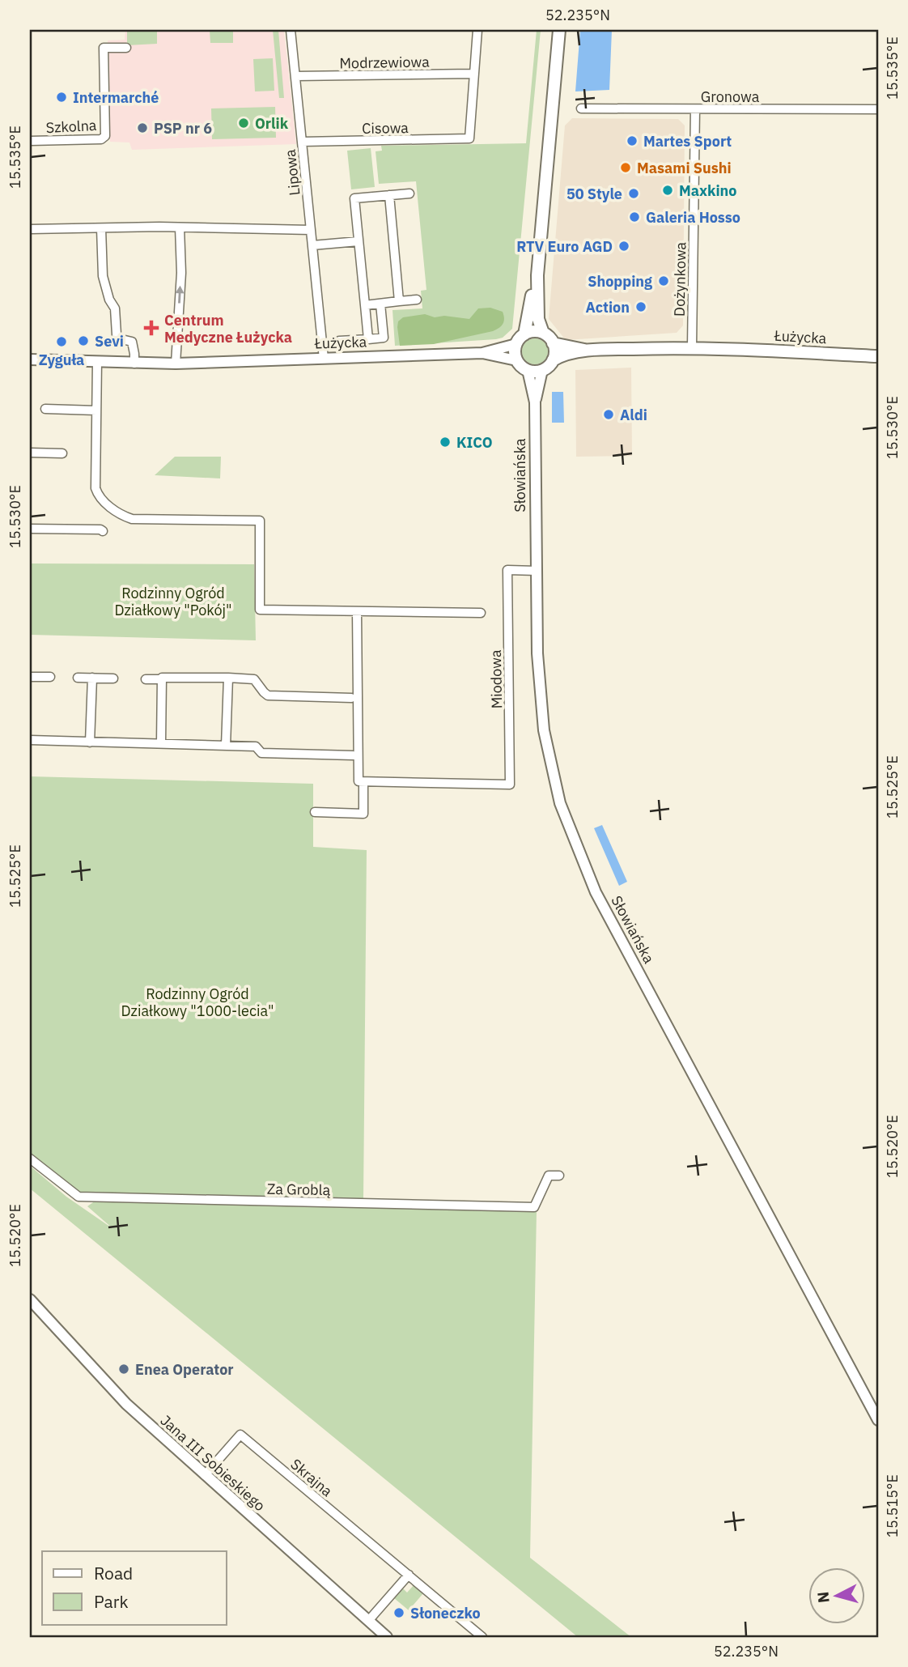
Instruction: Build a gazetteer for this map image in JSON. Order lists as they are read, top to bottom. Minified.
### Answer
{"streets":{"main road":["Łużycka"],"street":["Modrzewiowa","Gronowa","Szkolna","Cisowa","Lipowa","Dożynkowa","Słowiańska","Miodowa","Za Groblą","Jana III Sobieskiego","Skrajna"]},"crossings":[["Modrzewiowa","Cisowa"],["Modrzewiowa","Lipowa"],["Gronowa","Dożynkowa"],["Cisowa","Lipowa"],["Lipowa","Łużycka"],["Dożynkowa","Łużycka"],["Łużycka","Słowiańska"],["Słowiańska","Miodowa"],["Jana III Sobieskiego","Skrajna"]],"parks":["Rodzinny Ogród Działkowy \"Pokój\"","Rodzinny Ogród Działkowy \"1000-lecia\""],"places":{"other":["Intermarché","Orlik","PSP nr 6","Martes Sport","Masami Sushi","Maxkino","50 Style","Galeria Hosso","RTV Euro AGD","Shopping","Action","Sevi","Zyguła","Aldi","KICO","Enea Operator","Słoneczko"],"health":["Centrum Medyczne Łużycka"]},"legend":["Road","Park"],"north":"left","coordinates":["52.235°N","15.535°E","15.530°E","15.525°E","15.520°E","15.515°E"]}
